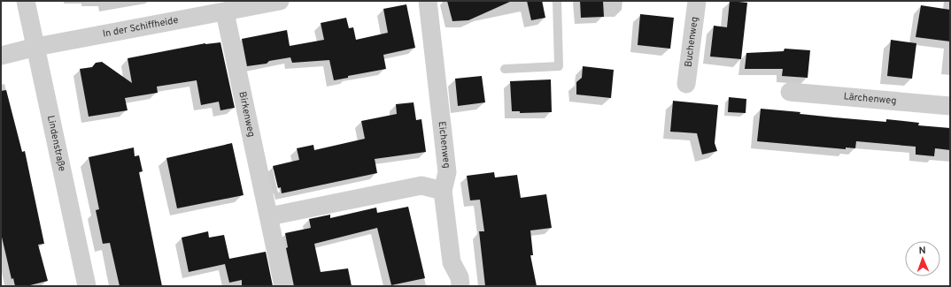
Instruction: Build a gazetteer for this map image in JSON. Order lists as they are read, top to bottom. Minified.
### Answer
{"streets":{"street":["In der Schiffheide","Buchenweg","Lärchenweg","Birkenweg","Lindenstraße","Eichenweg"]},"crossings":[["In der Schiffheide","Birkenweg"],["In der Schiffheide","Lindenstraße"]],"north":"top"}
